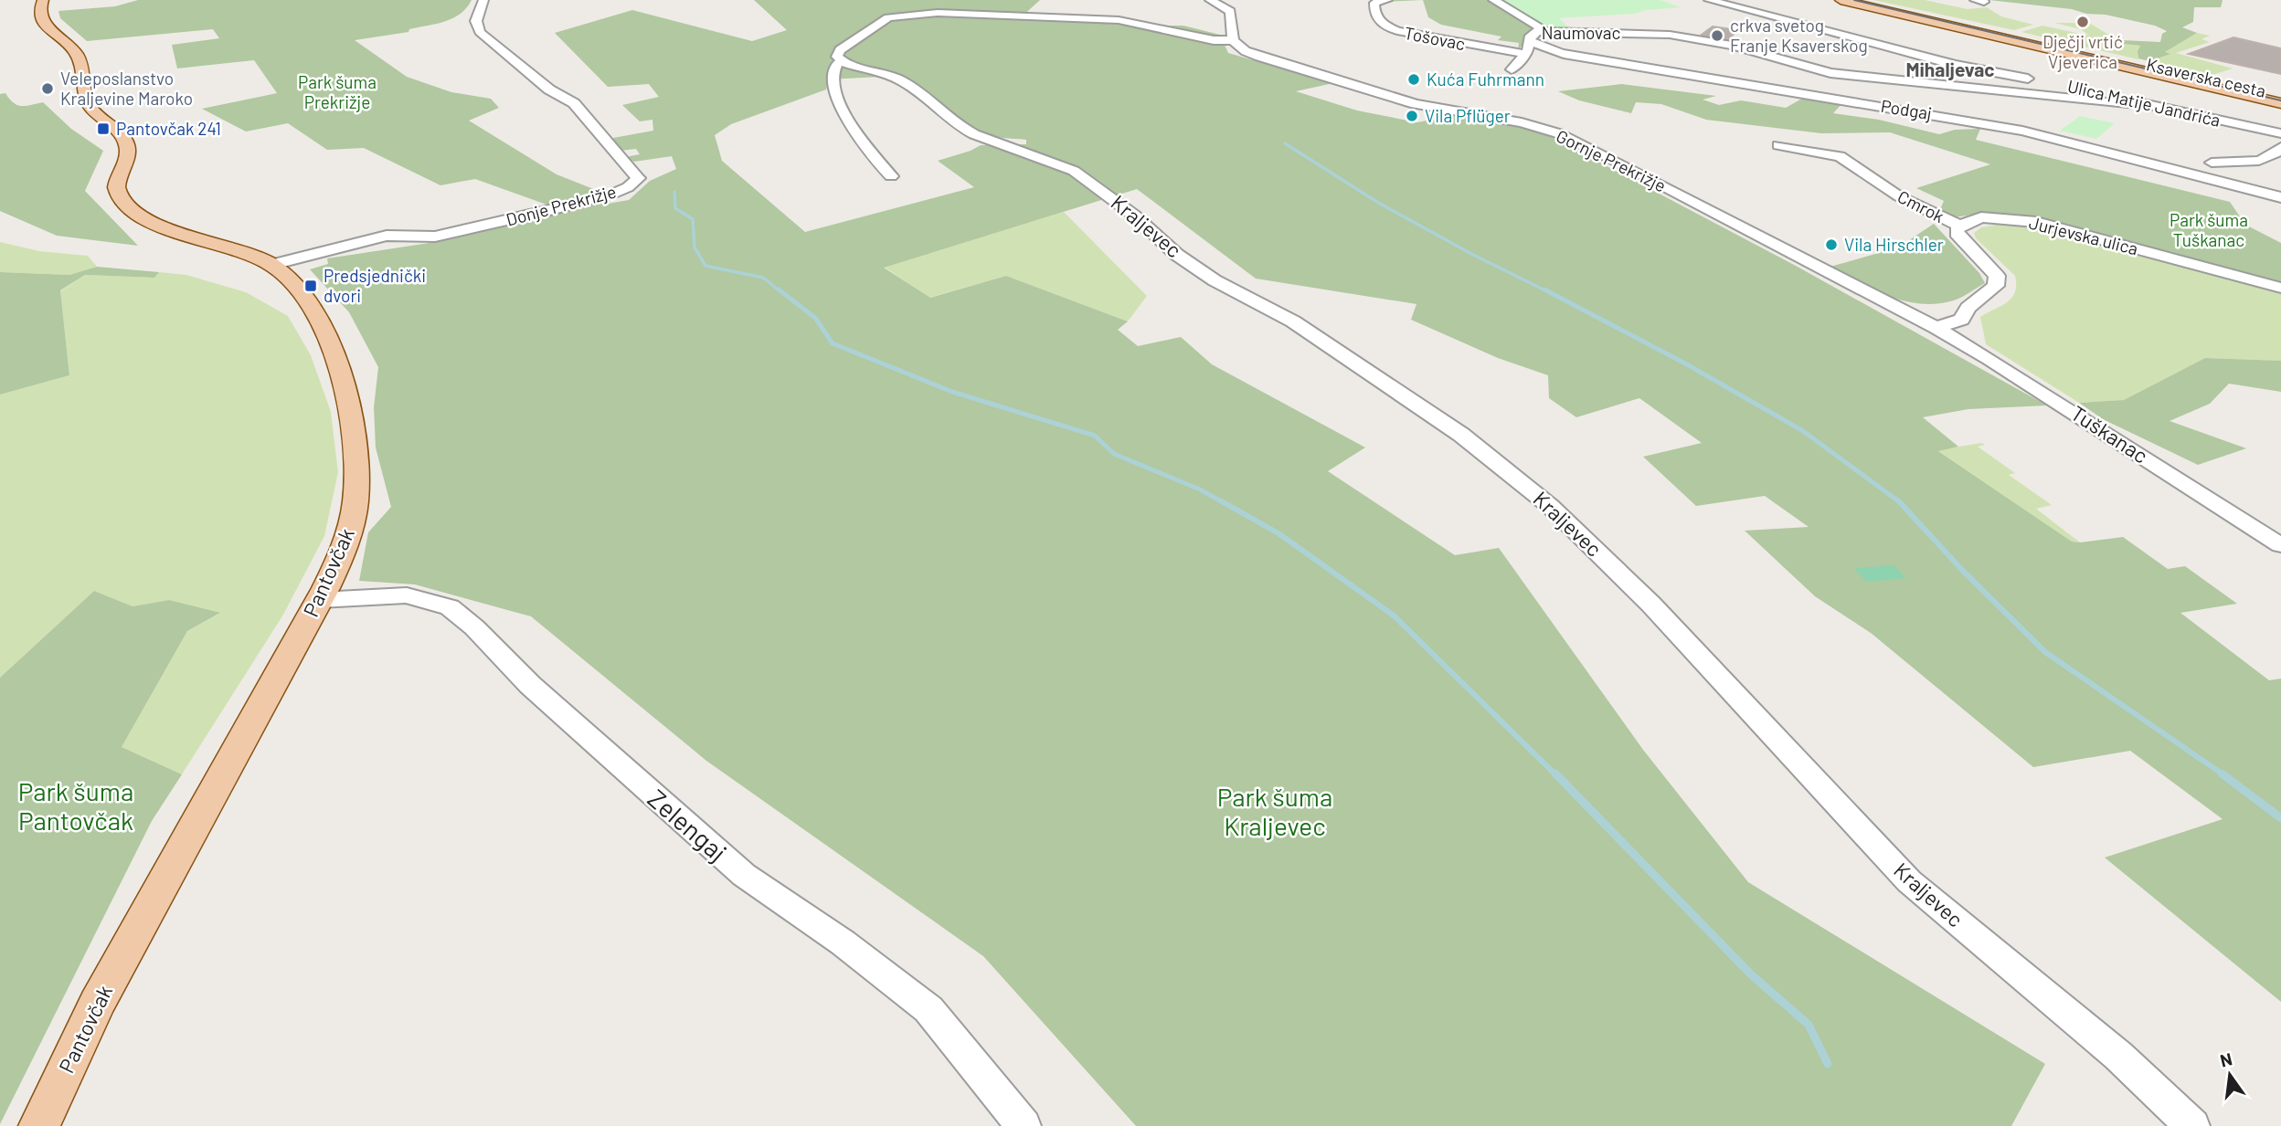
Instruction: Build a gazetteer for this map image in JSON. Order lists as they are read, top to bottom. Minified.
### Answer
{"streets":{"main road":["Ksaverska cesta","Pantovčak"],"street":["Naumovac","Tošovac","Ulica Matije Jandrića","Podgaj","Gornje Prekrižje","Donje Prekrižje","Cmrok","Kraljevec","Jurjevska ulica","Tuškanac","Zelengaj"]},"crossings":[["Naumovac","Tošovac"],["Naumovac","Ulica Matije Jandrića"],["Naumovac","Podgaj"],["Gornje Prekrižje","Cmrok"],["Gornje Prekrižje","Tuškanac"],["Donje Prekrižje","Pantovčak"],["Cmrok","Jurjevska ulica"],["Cmrok","Tuškanac"],["Pantovčak","Zelengaj"]],"districts":["Mihaljevac"],"parks":["Park šuma Prekrižje","Park šuma Tuškanac","Park šuma Pantovčak","Park šuma Kraljevec"],"places":{"other":["Dječji vrtić Vjeverica","crkva svetog Franje Ksaverskog","Kuća Fuhrmann","Veleposlanstvo Kraljevine Maroko","Vila Pflüger","Vila Hirschler"],"transit":["Pantovčak 241","Predsjednički dvori"]},"north":"top"}
